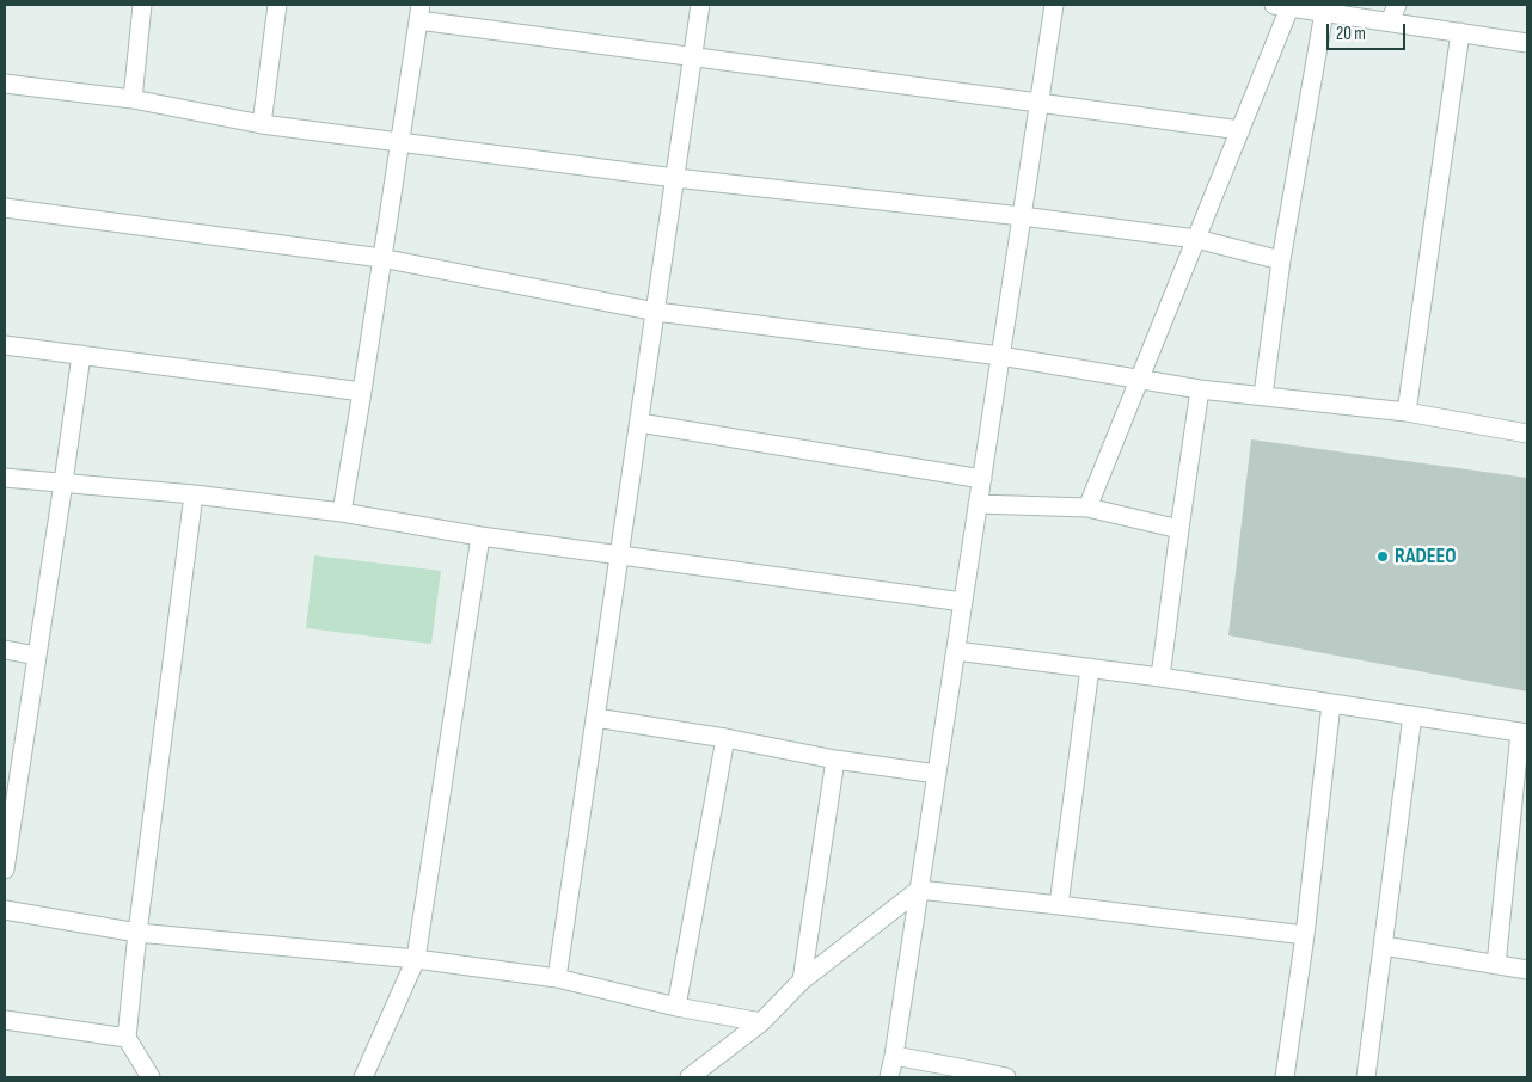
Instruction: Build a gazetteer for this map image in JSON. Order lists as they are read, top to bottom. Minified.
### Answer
{"places":["RADEEO"],"scale_bar":"20 m"}
